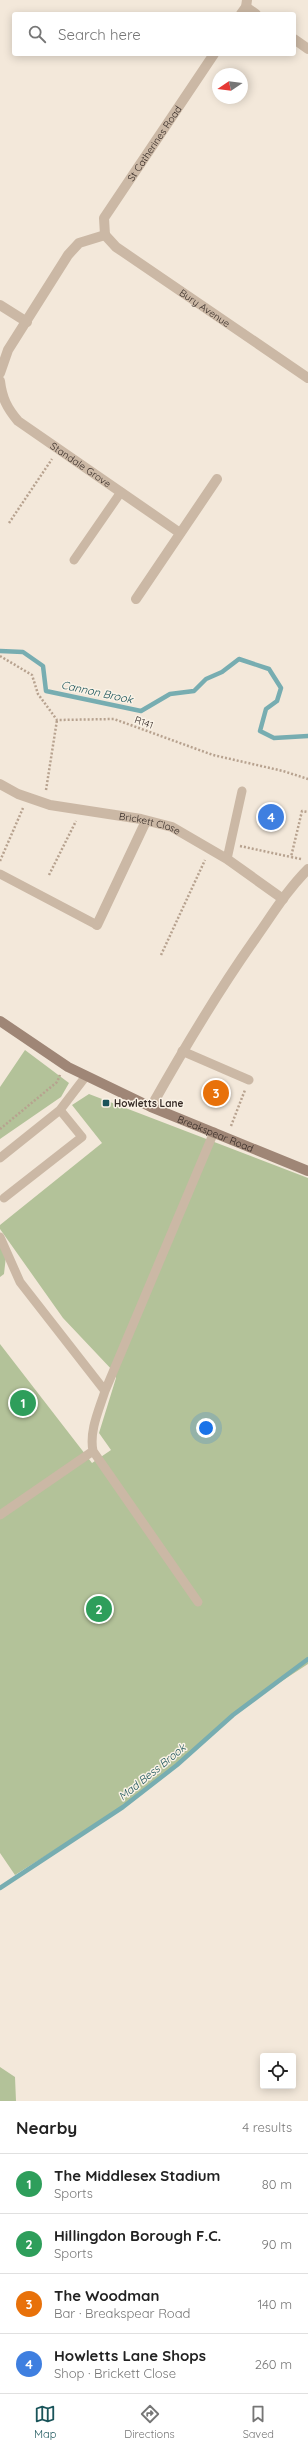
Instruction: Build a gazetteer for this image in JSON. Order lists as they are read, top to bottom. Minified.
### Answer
{"streets":{"street":["St Catherines Road","Bury Avenue","Standale Grove","Brickett Close","Breakspear Road"],"path":["R141"]},"crossings":[["St Catherines Road","Bury Avenue"]],"water":["Cannon Brook","Mad Bess Brook"],"places":{"transit":["Howletts Lane"]},"north":"left","page":{"search":"Search here","pins":["4","3","1","2"],"heading":["Nearby","4 results"],"list":[{"mark":"1","name":"The Middlesex Stadium","note":"Sports","value":"80 m"},{"mark":"2","name":"Hillingdon Borough F.C.","note":"Sports","value":"90 m"},{"mark":"3","name":"The Woodman","note":"Bar · Breakspear Road","value":"140 m"},{"mark":"4","name":"Howletts Lane Shops","note":"Shop · Brickett Close","value":"260 m"}],"nav":["Map","Directions","Saved"]}}
